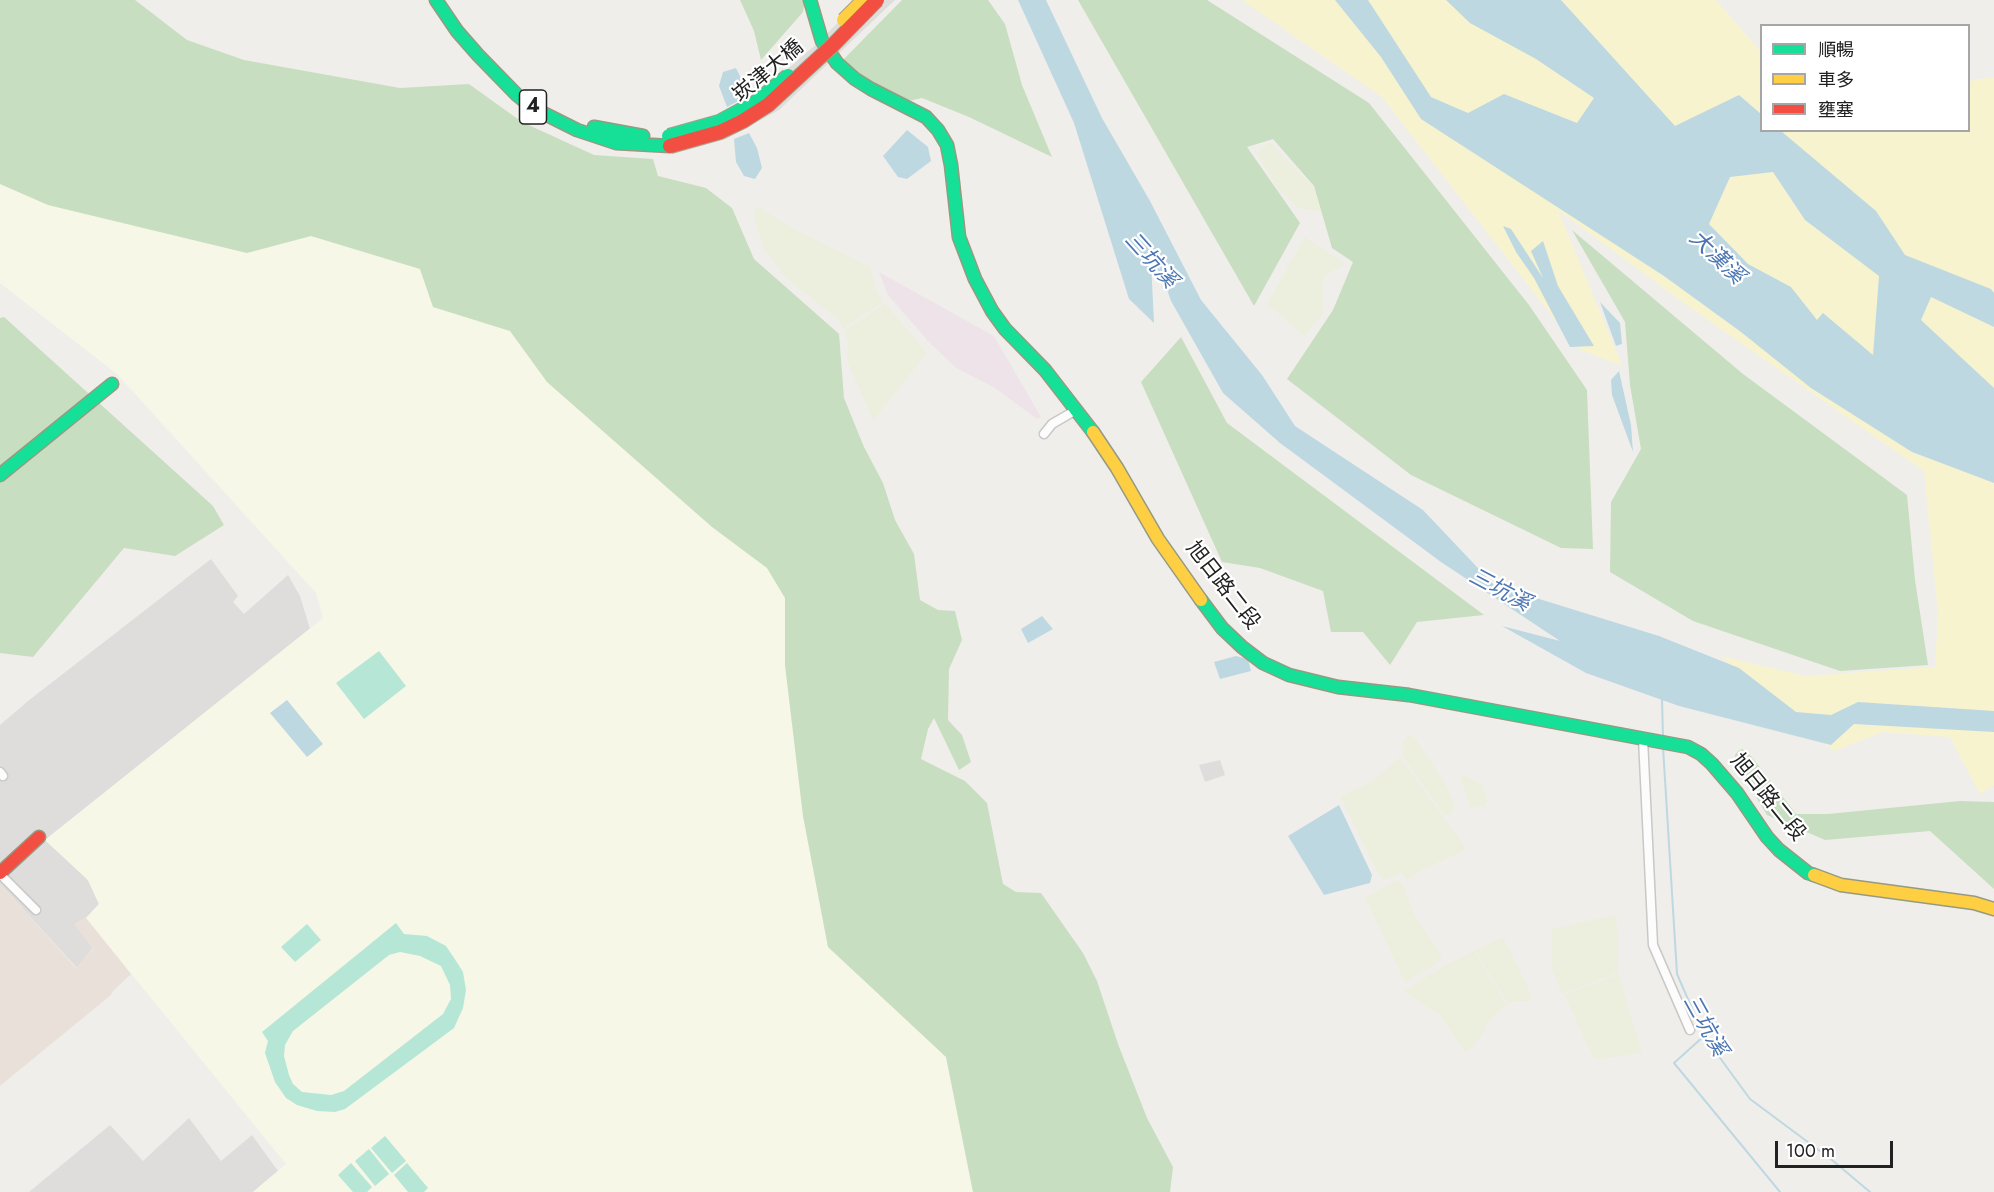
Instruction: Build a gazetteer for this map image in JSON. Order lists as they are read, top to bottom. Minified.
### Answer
{"streets":{"street":["崁津大橋","4","旭日路二段"]},"crossings":[["崁津大橋","4"]],"water":["大漢溪","三坑溪"],"legend":["順暢","車多","壅塞"],"scale_bar":"100 m"}
